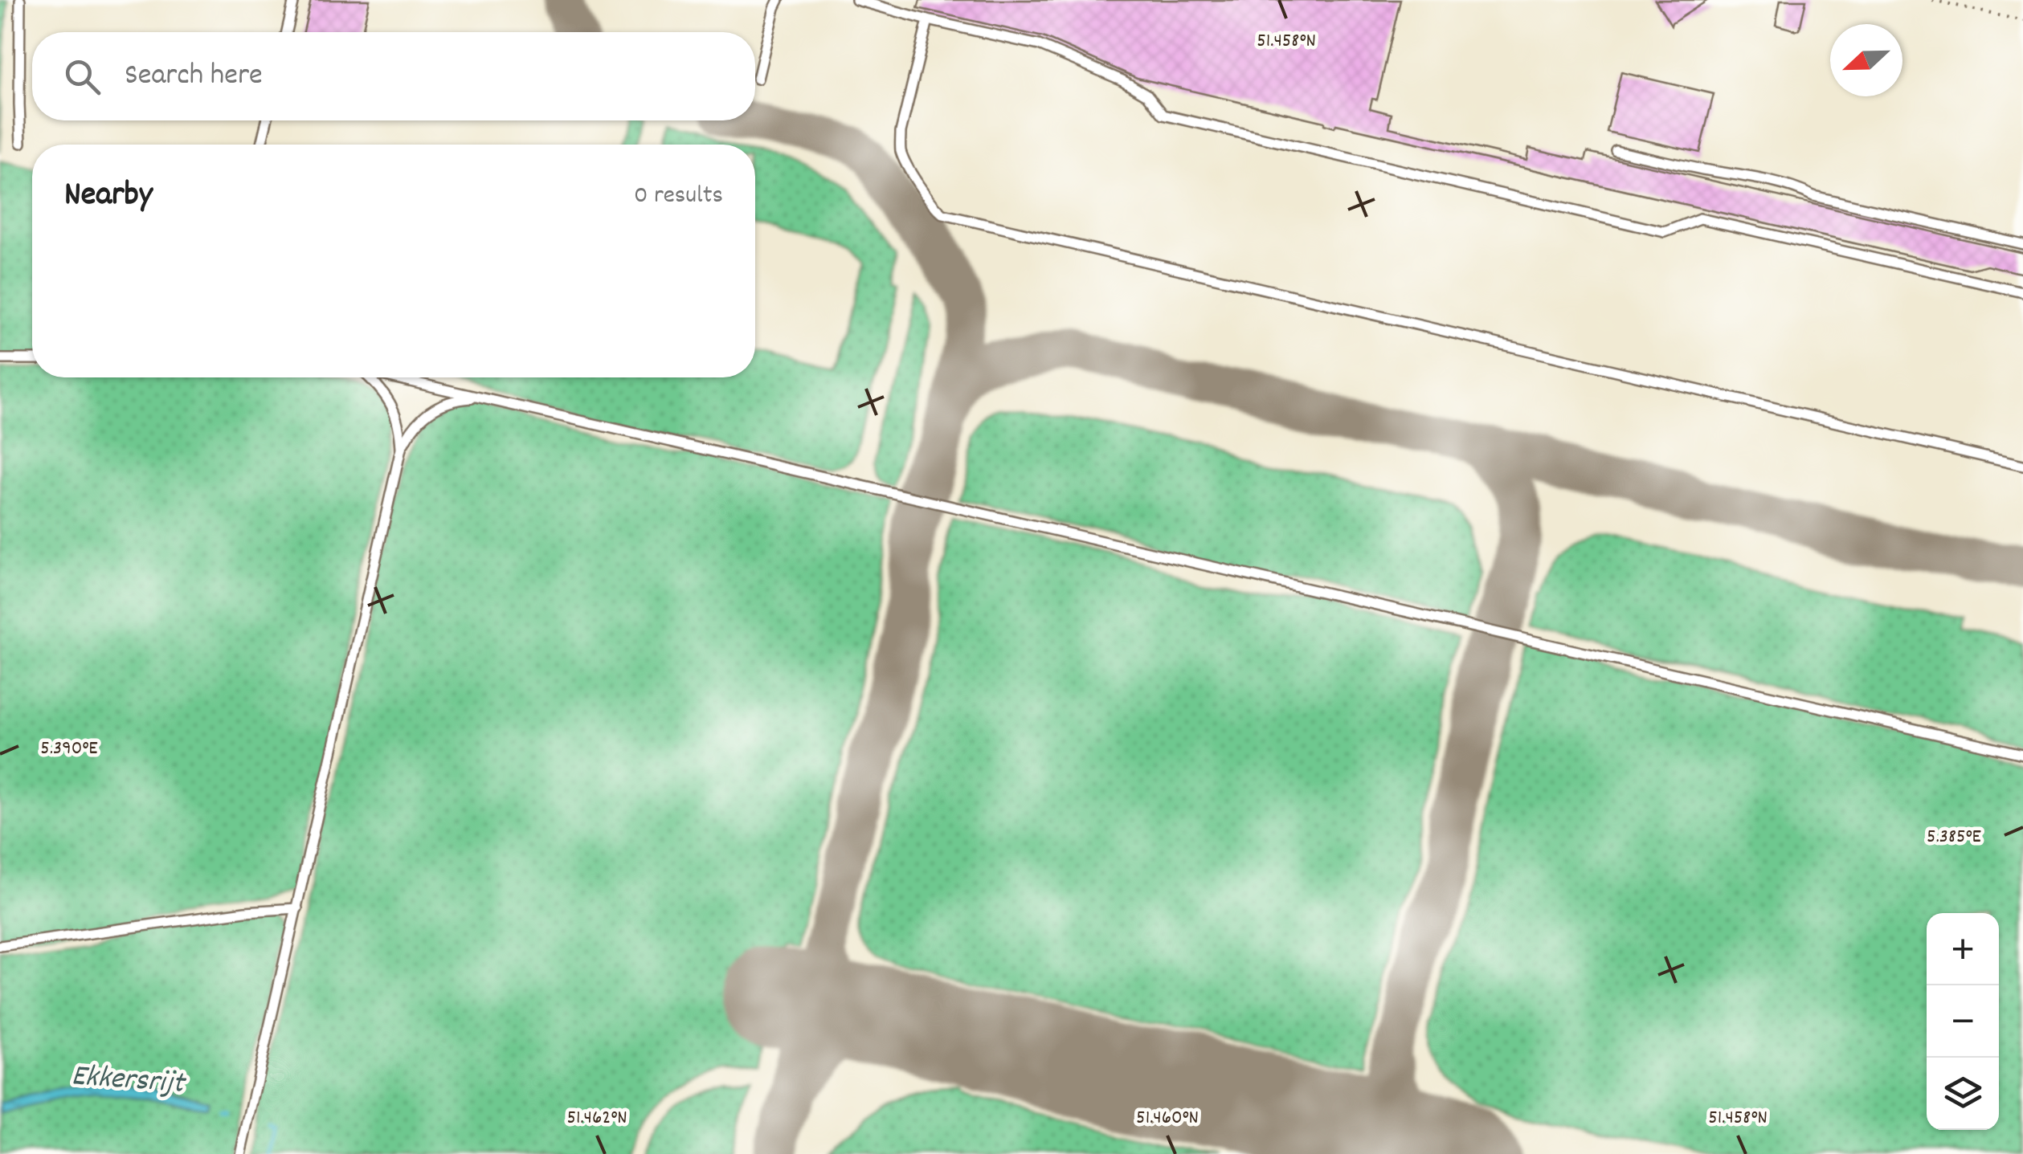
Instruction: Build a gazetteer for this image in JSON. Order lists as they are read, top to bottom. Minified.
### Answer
{"water":["Ekkersrijt"],"north":"left","page":{"search":"Search here","heading":["Nearby","0 results"],"map_buttons":["+","−"]},"coordinates":["51.458°N","5.390°E","5.385°E","51.462°N","51.460°N"]}
